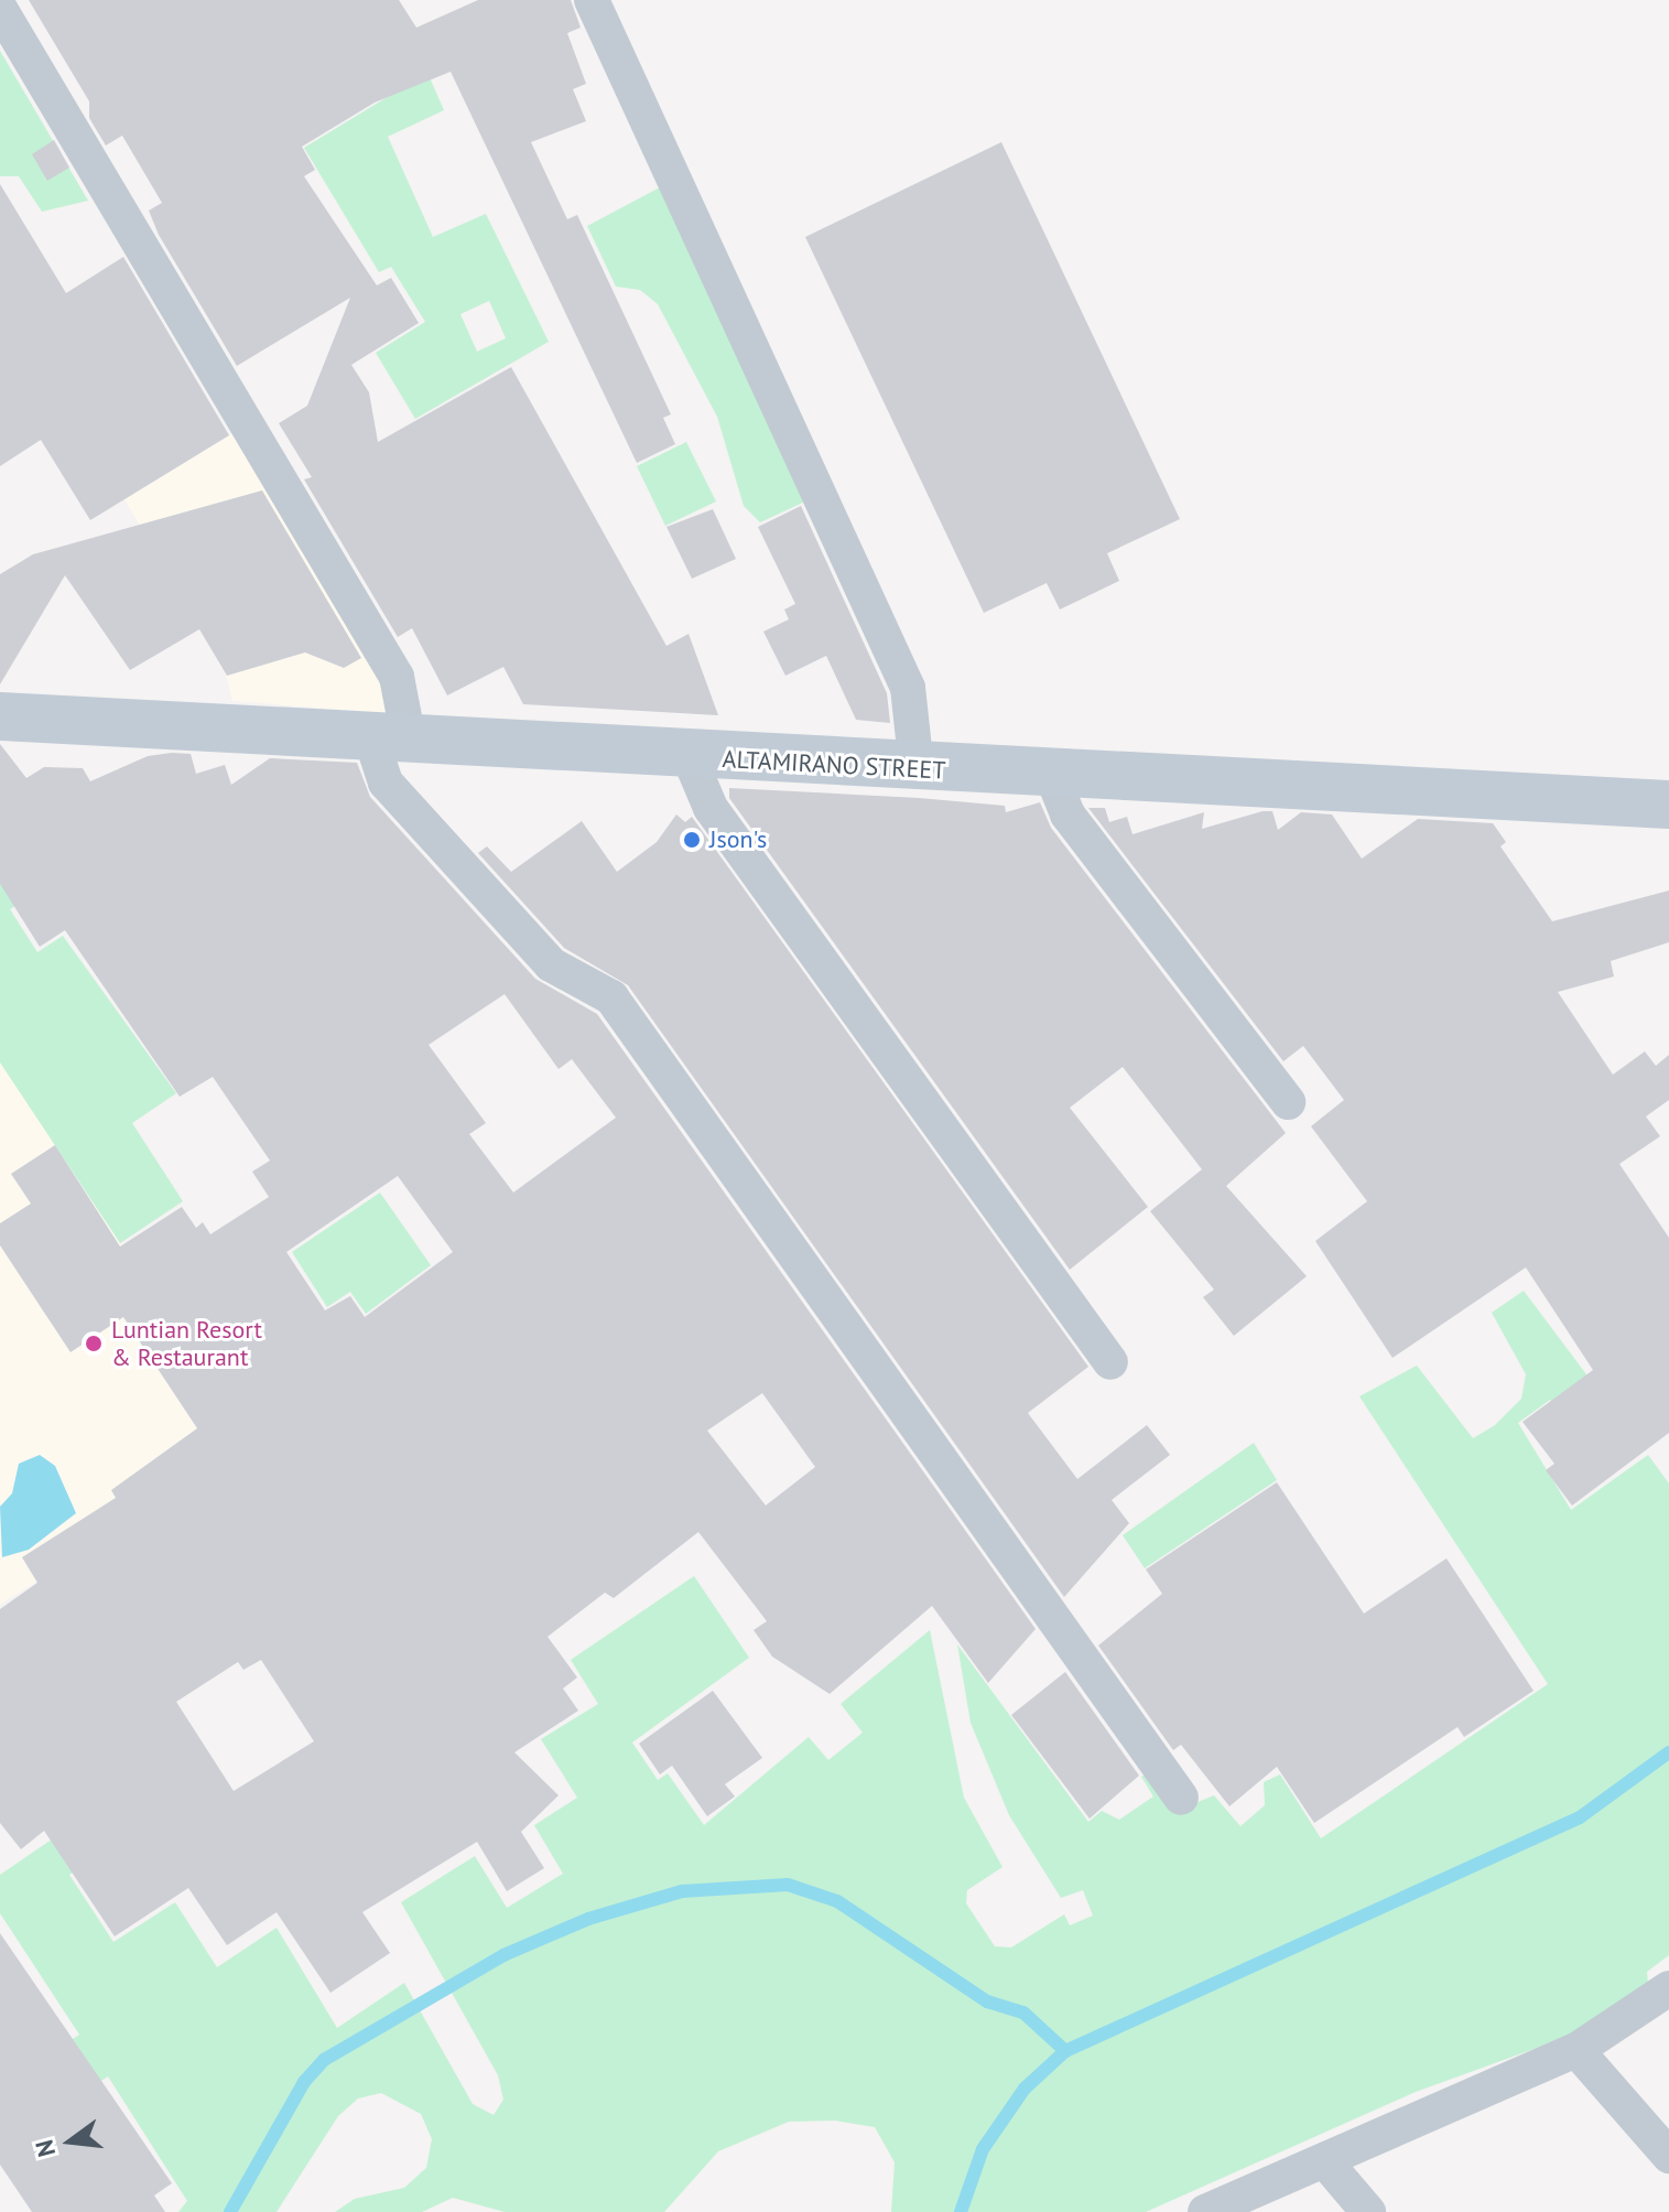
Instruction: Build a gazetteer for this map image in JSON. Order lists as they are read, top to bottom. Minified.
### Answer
{"streets":{"main road":["ALTAMIRANO STREET"]},"places":["Json's","Luntian Resort & Restaurant"],"north":"left"}
